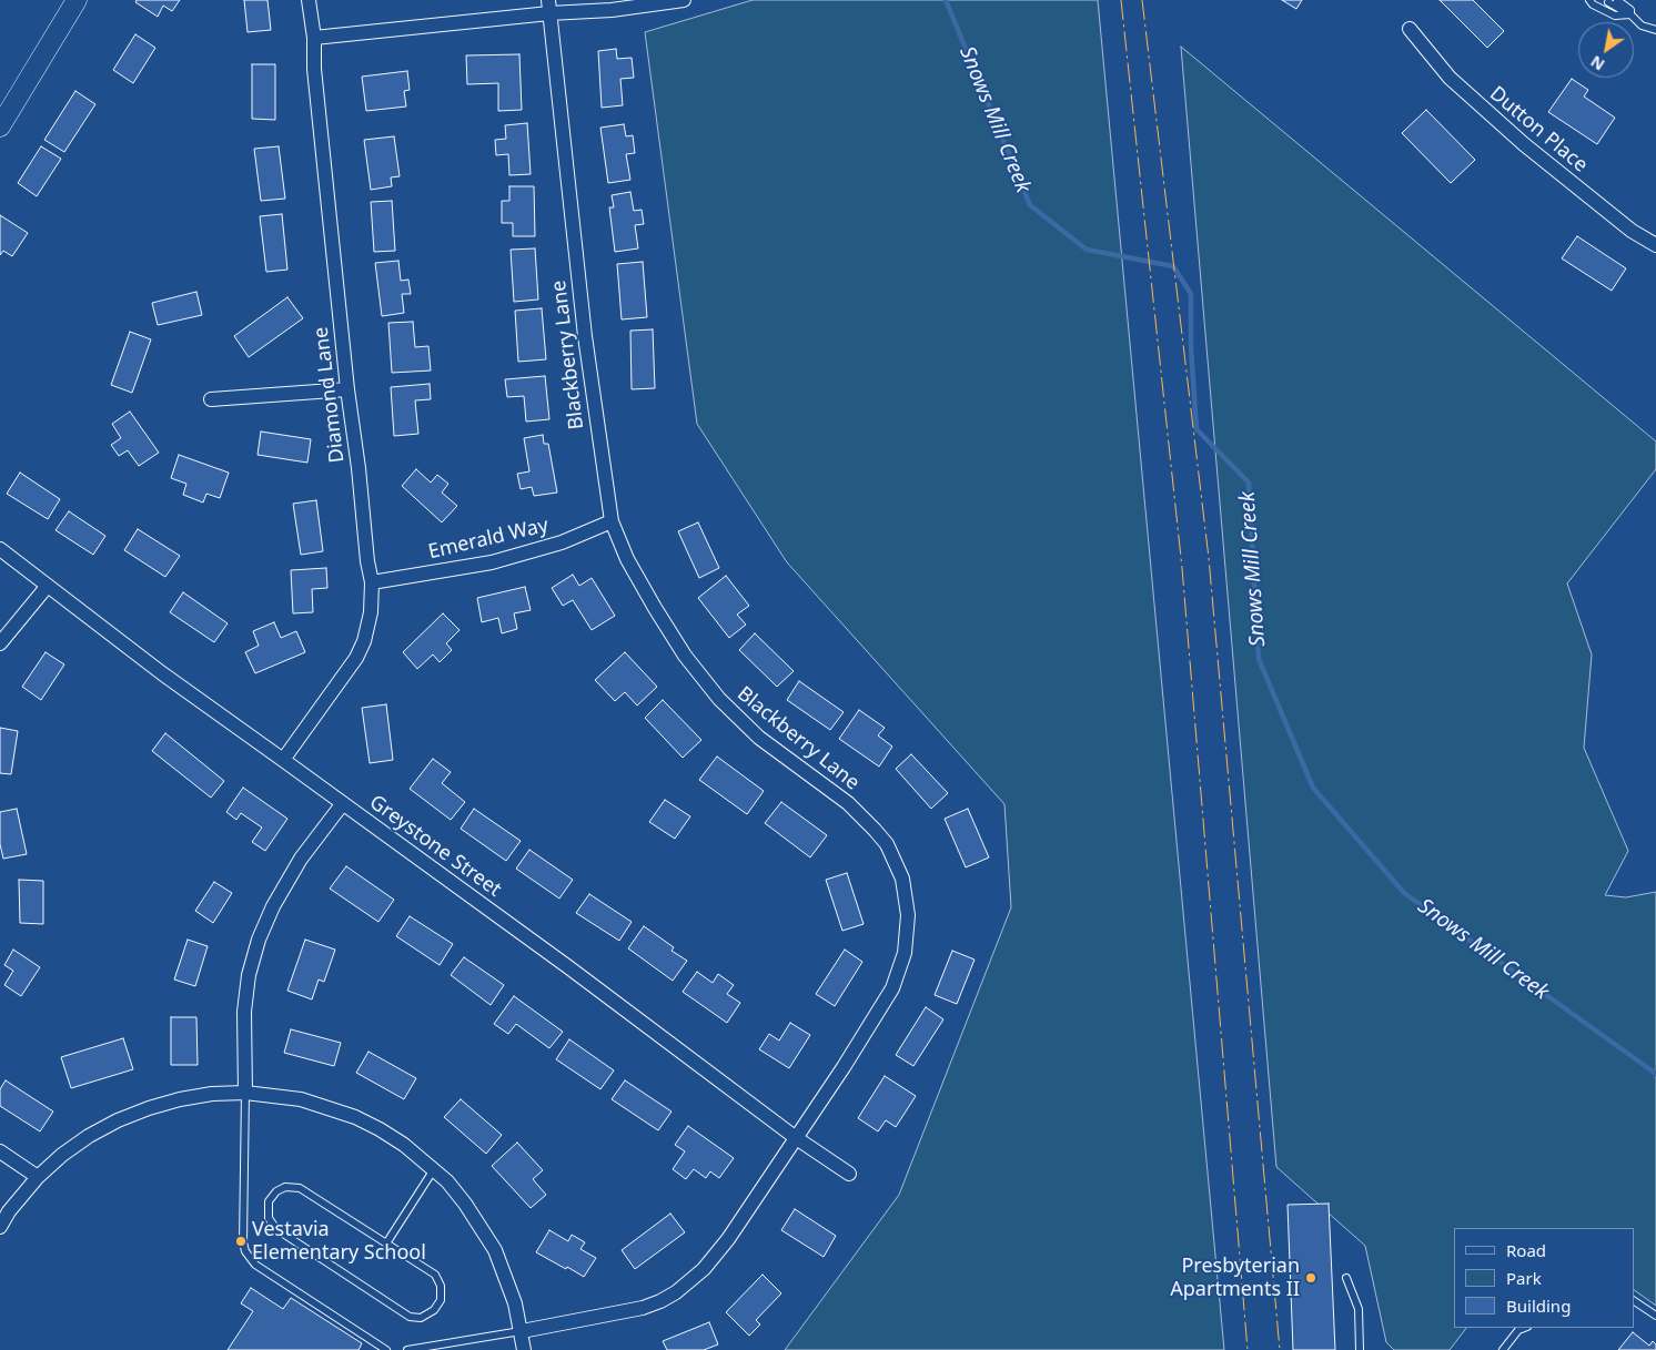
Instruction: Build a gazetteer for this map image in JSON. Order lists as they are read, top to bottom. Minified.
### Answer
{"streets":{"street":["Dutton Place","Blackberry Lane","Diamond Lane","Emerald Way","Greystone Street"]},"crossings":[["Blackberry Lane","Emerald Way"],["Blackberry Lane","Greystone Street"],["Diamond Lane","Emerald Way"],["Diamond Lane","Greystone Street"]],"water":["Snows Mill Creek"],"places":["Vestavia Elementary School","Presbyterian Apartments II"],"legend":["Road","Park","Building"],"north":"bottom left"}
